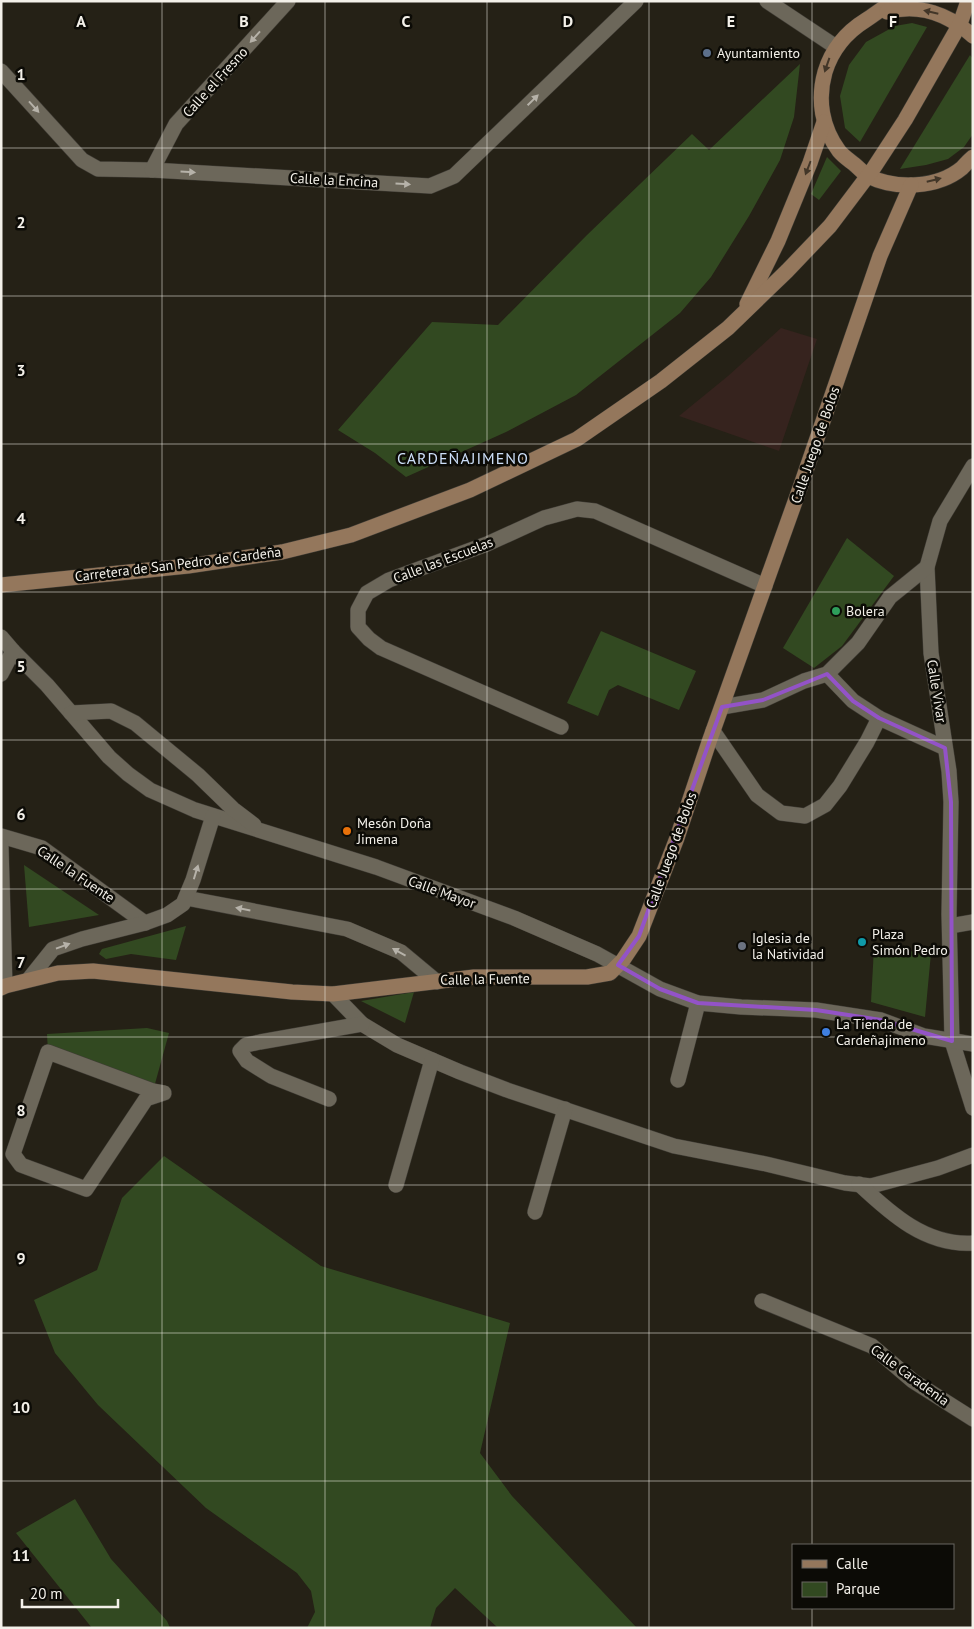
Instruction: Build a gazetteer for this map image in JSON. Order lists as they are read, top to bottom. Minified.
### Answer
{"streets":{"street":["Calle el Fresno","Calle la Encina","Calle Juego de Bolos","Calle las Escuelas","Carretera de San Pedro de Cardeña","Calle Vivar","Calle la Fuente","Calle Mayor","Calle Caradenia"]},"crossings":[["Calle el Fresno","Calle la Encina"],["Calle Juego de Bolos","Calle las Escuelas"],["Calle Juego de Bolos","Calle la Fuente"],["Calle Juego de Bolos","Calle Mayor"],["Calle la Fuente","Calle Mayor"]],"one_way":["Calle el Fresno","Calle la Encina"],"districts":["CARDEÑAJIMENO"],"places":["Ayuntamiento","Bolera","Mesón Doña Jimena","Plaza Simón Pedro","Iglesia de la Natividad","La Tienda de Cardeñajimeno"],"legend":["Calle","Parque"],"scale_bar":"20 m","grid":{"columns":["A","B","C","D","E","F"],"rows":["1","2","3","4","5","6","7","8","9","10","11"]}}
